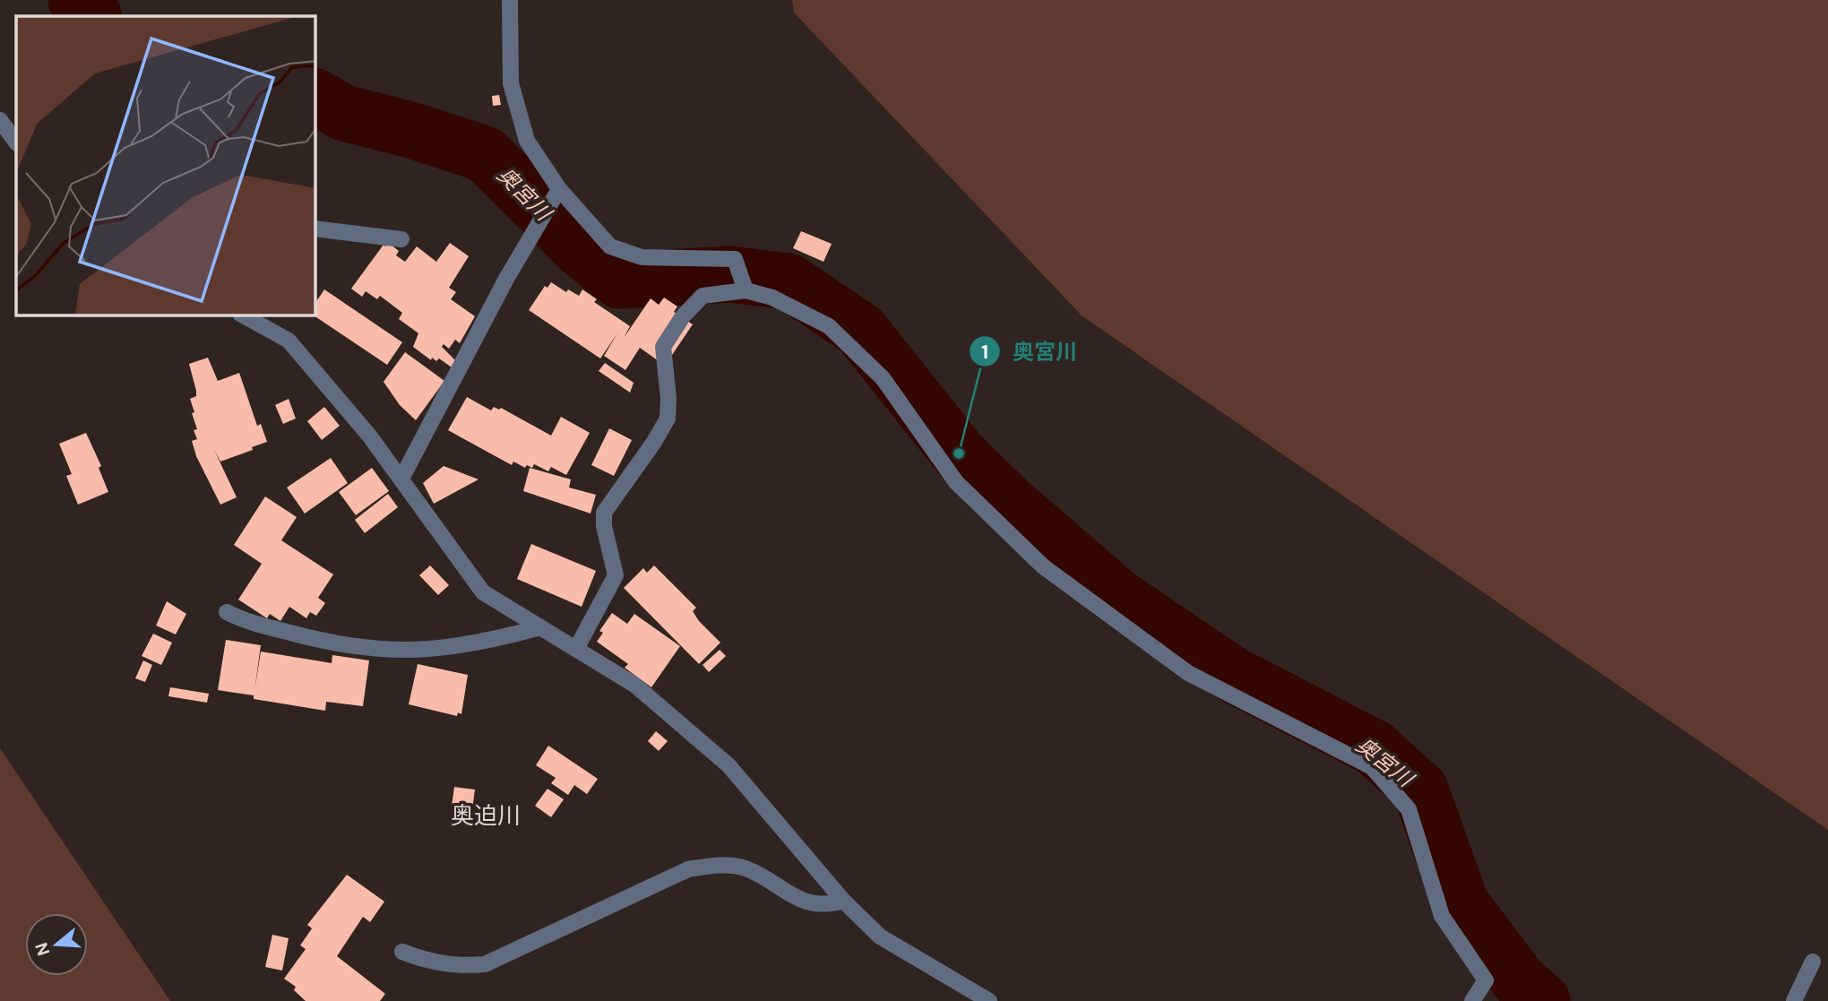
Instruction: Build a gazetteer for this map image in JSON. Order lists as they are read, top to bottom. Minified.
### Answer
{"districts":["奥迫川"],"water":["奥宮川"],"places":["奥宮川"],"north":"left"}
